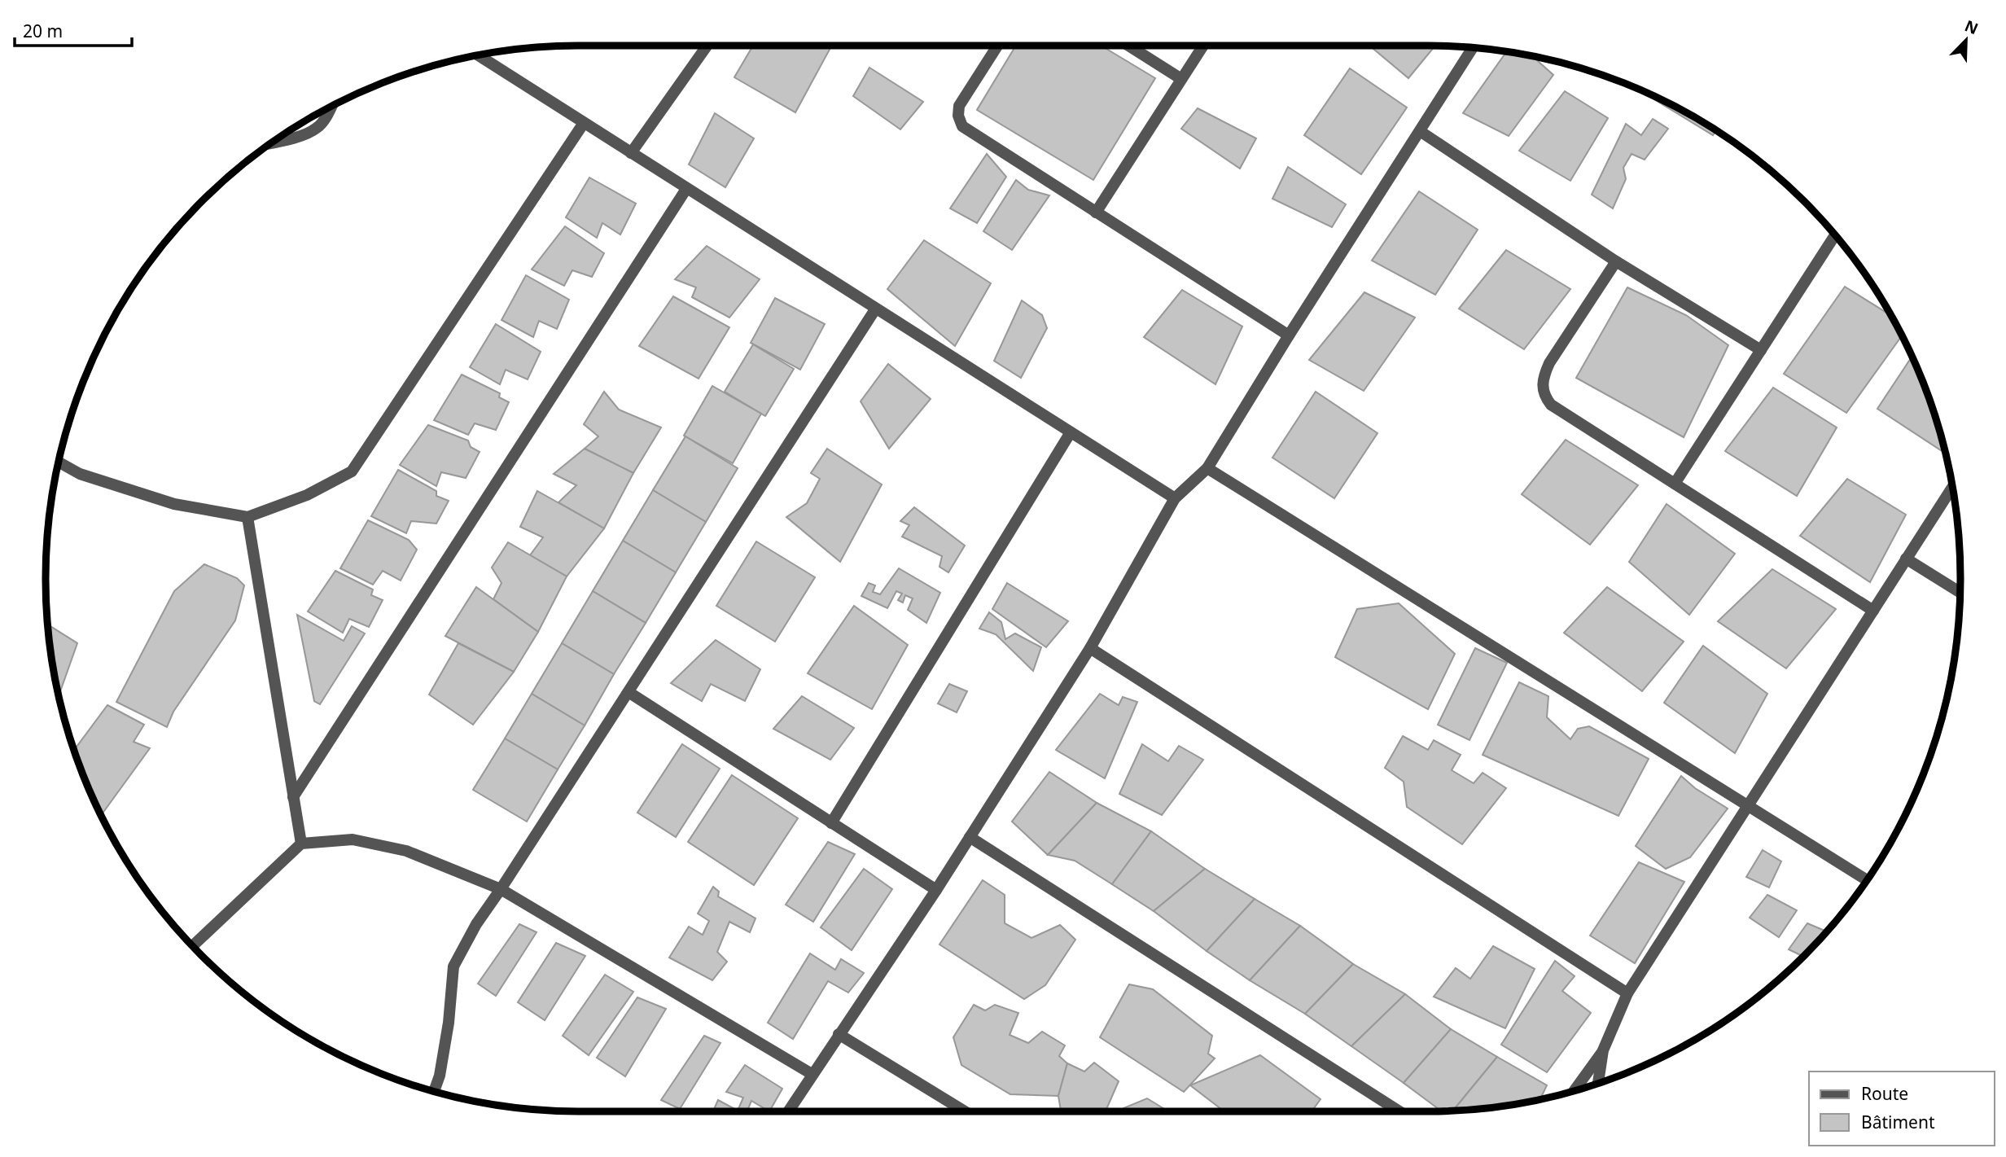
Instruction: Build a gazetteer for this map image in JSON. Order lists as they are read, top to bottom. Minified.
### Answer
{"legend":["Route","Bâtiment"],"scale_bar":"20 m","north":"top right"}
